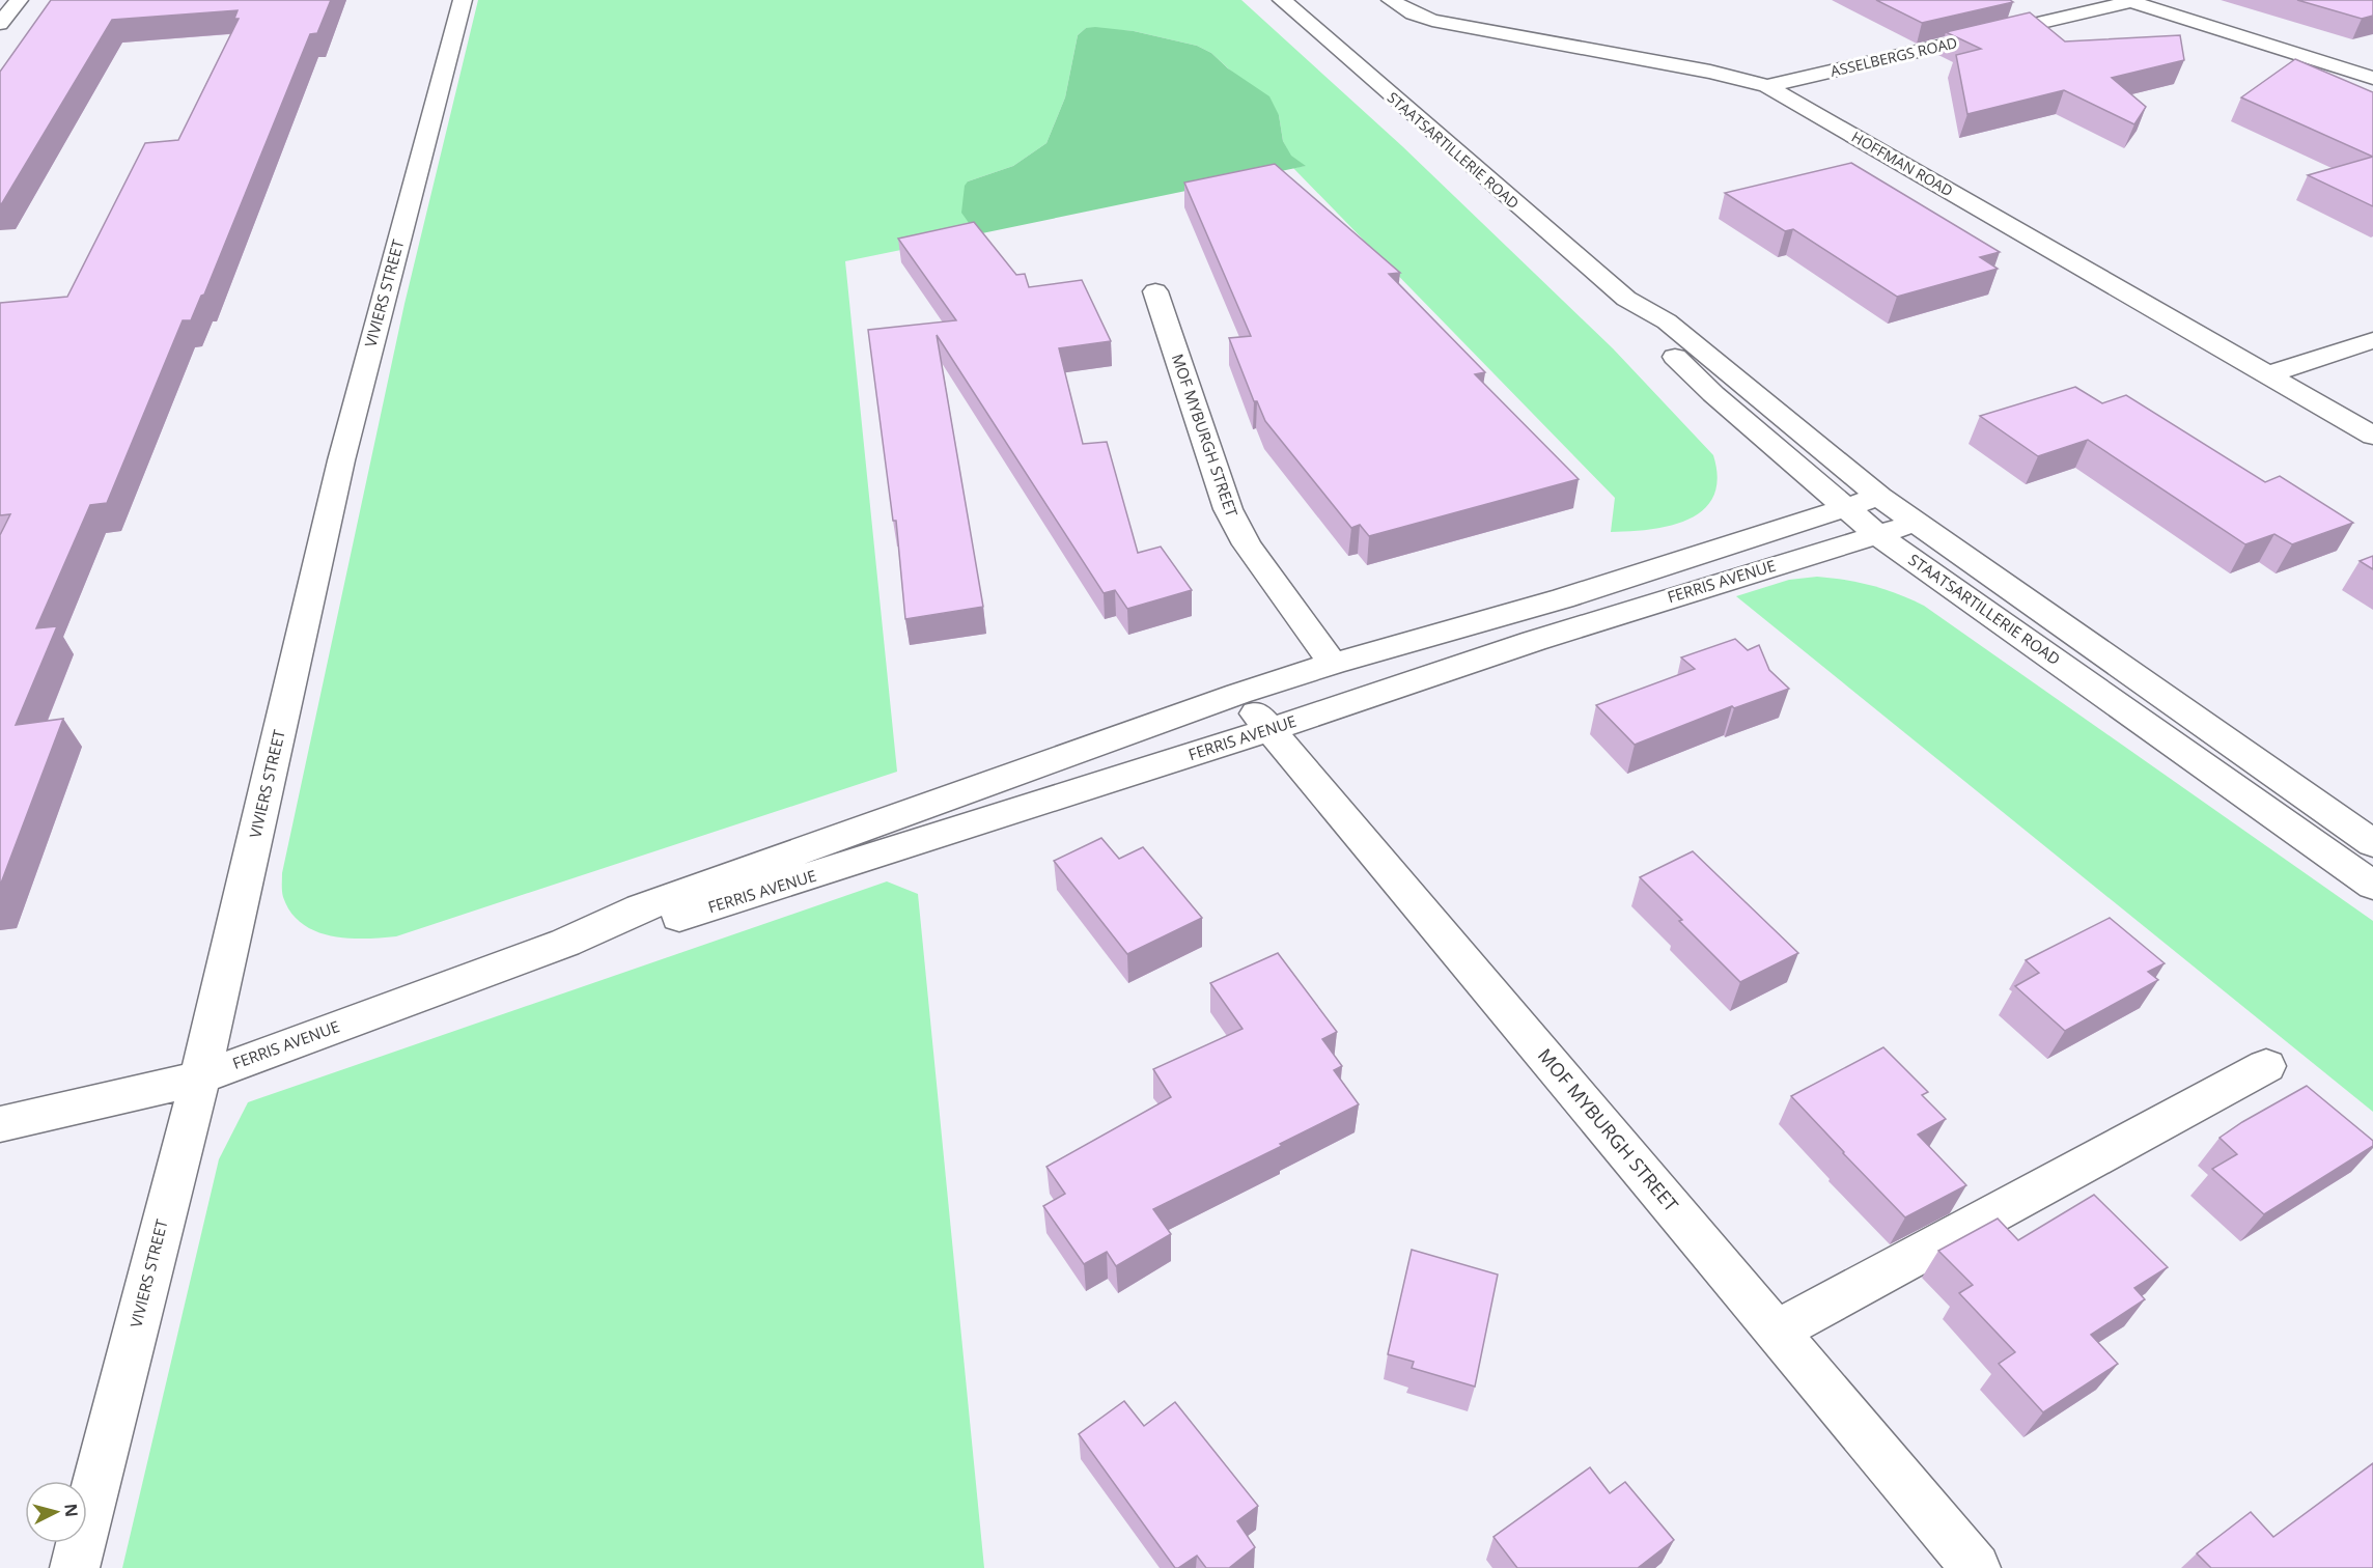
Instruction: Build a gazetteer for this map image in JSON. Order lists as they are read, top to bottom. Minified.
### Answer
{"streets":{"street":["ASSELBERGS ROAD","STAATSARTILLERIE ROAD","HOFFMAN ROAD","VIVIERS STREET","MOF MYBURGH STREET","FERRIS AVENUE"]},"crossings":[["ASSELBERGS ROAD","HOFFMAN ROAD"],["STAATSARTILLERIE ROAD","FERRIS AVENUE"],["VIVIERS STREET","FERRIS AVENUE"],["MOF MYBURGH STREET","FERRIS AVENUE"]],"north":"right"}
